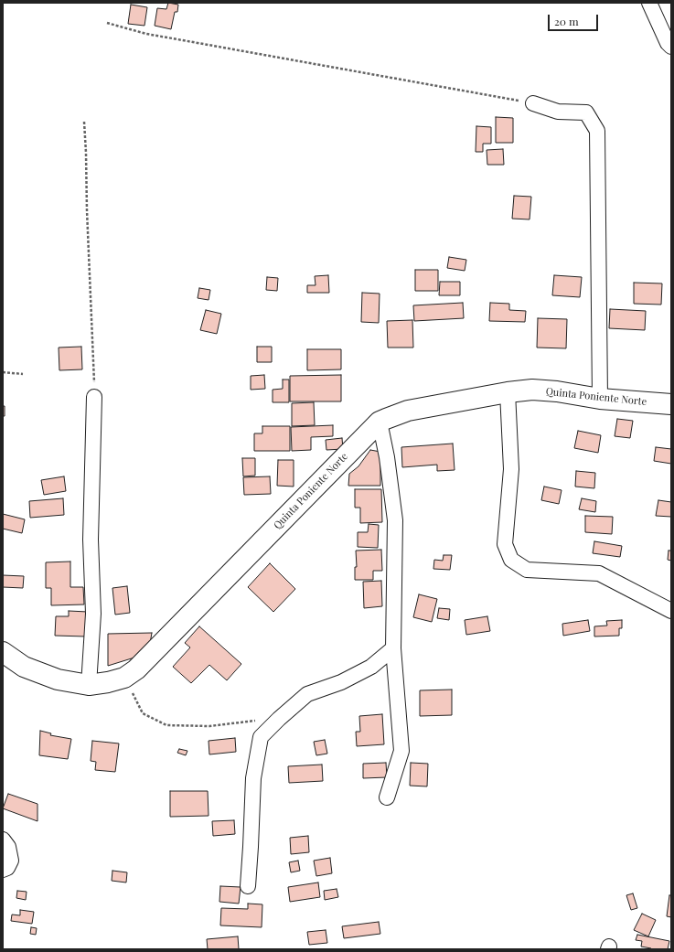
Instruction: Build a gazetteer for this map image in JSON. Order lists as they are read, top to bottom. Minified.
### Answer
{"streets":{"street":["Quinta Poniente Norte"]},"scale_bar":"20 m"}
